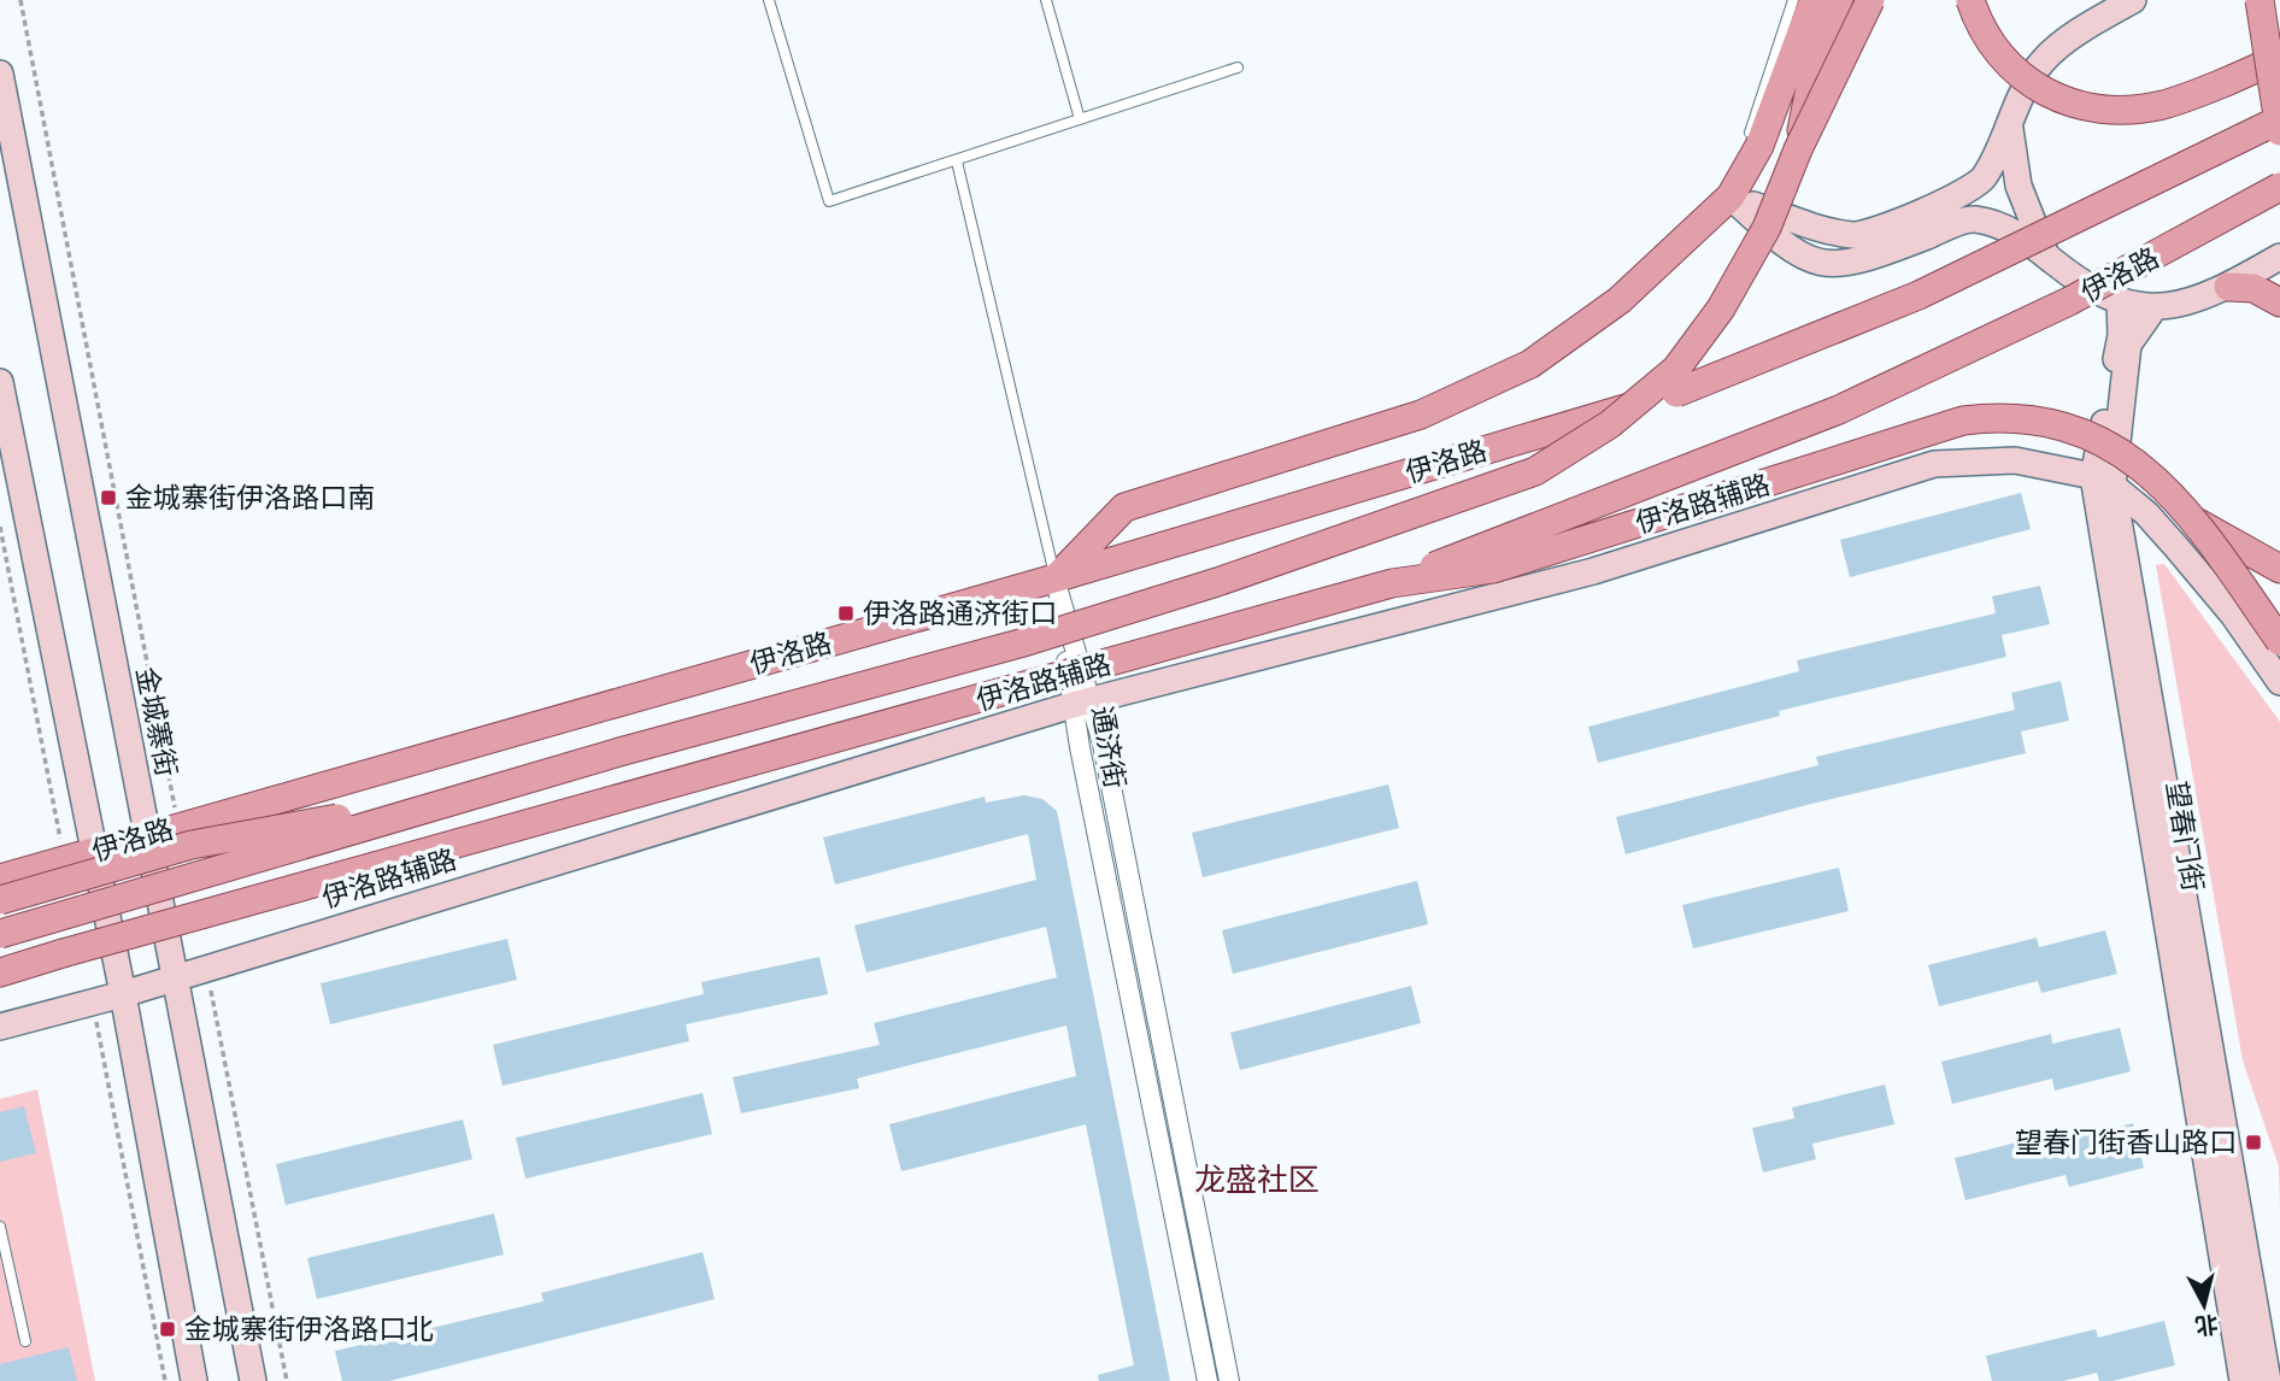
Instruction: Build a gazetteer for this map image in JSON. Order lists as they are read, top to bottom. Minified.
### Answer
{"streets":{"main road":["伊洛路","伊洛路辅路","金城寨街","望春门街"],"street":["通济街"]},"crossings":[["伊洛路","金城寨街"],["伊洛路","通济街"],["伊洛路辅路","金城寨街"],["伊洛路辅路","通济街"],["伊洛路辅路","望春门街"]],"districts":["龙盛社区"],"places":{"transit":["金城寨街伊洛路口南","伊洛路通济街口","望春门街香山路口","金城寨街伊洛路口北"]},"north":"bottom"}
